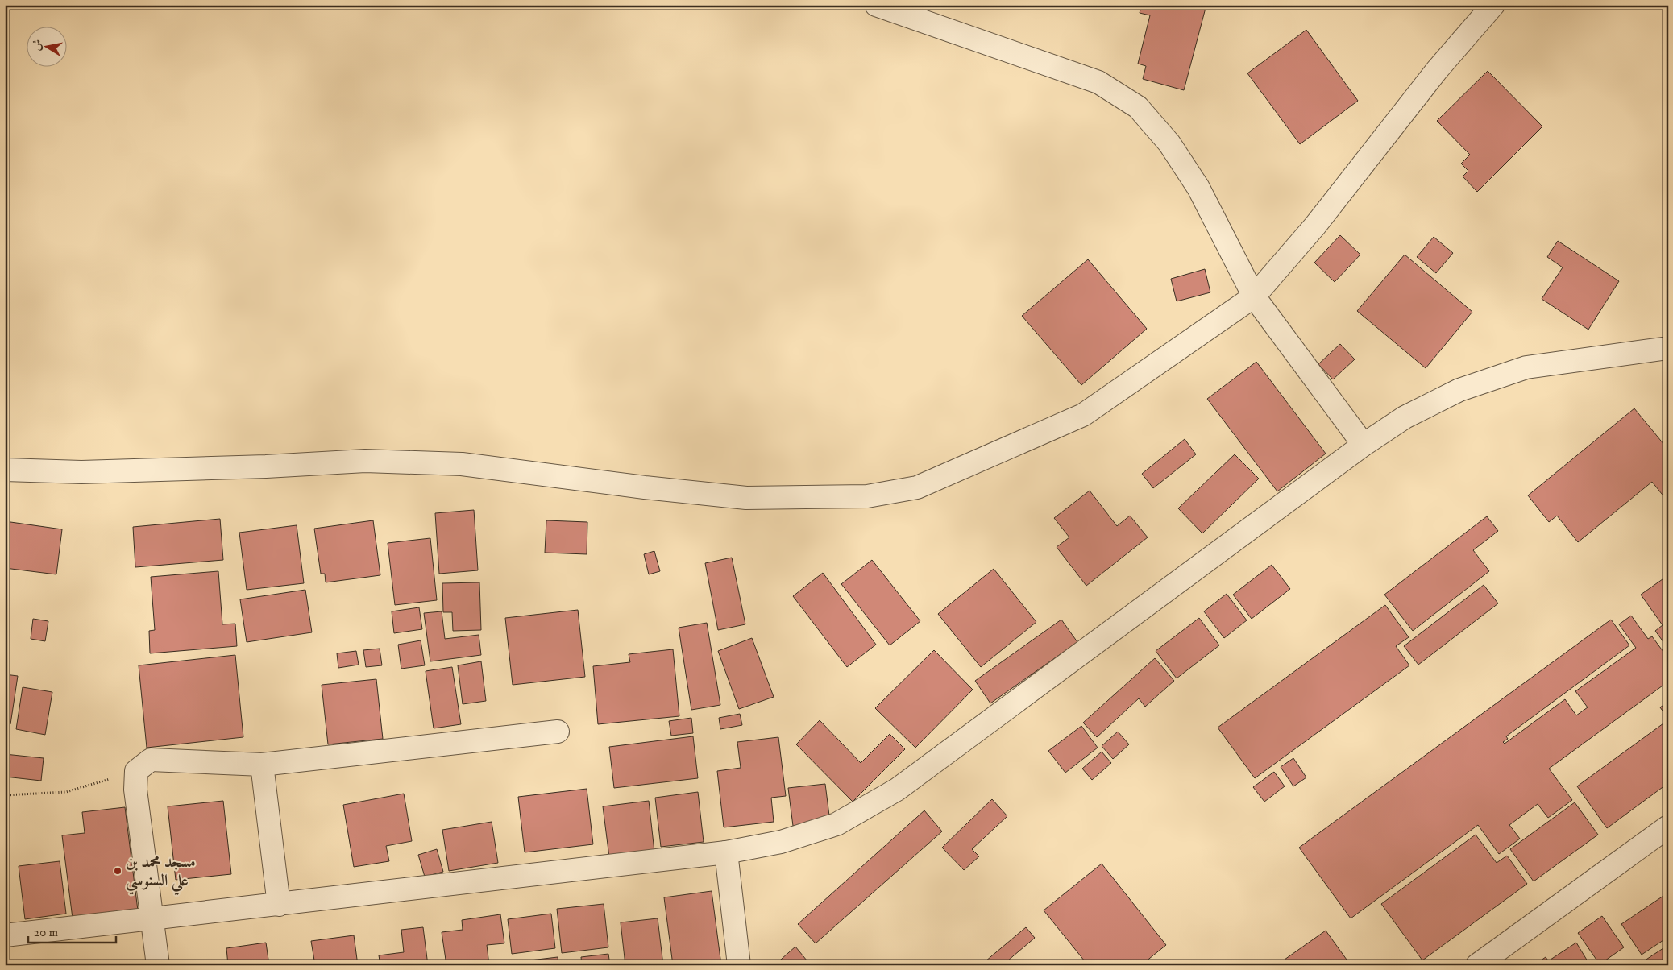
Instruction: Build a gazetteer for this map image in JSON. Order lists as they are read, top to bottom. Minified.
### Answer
{"places":["مسجد محمد بن علي السنوسي"],"scale_bar":"20 m","north":"left"}
